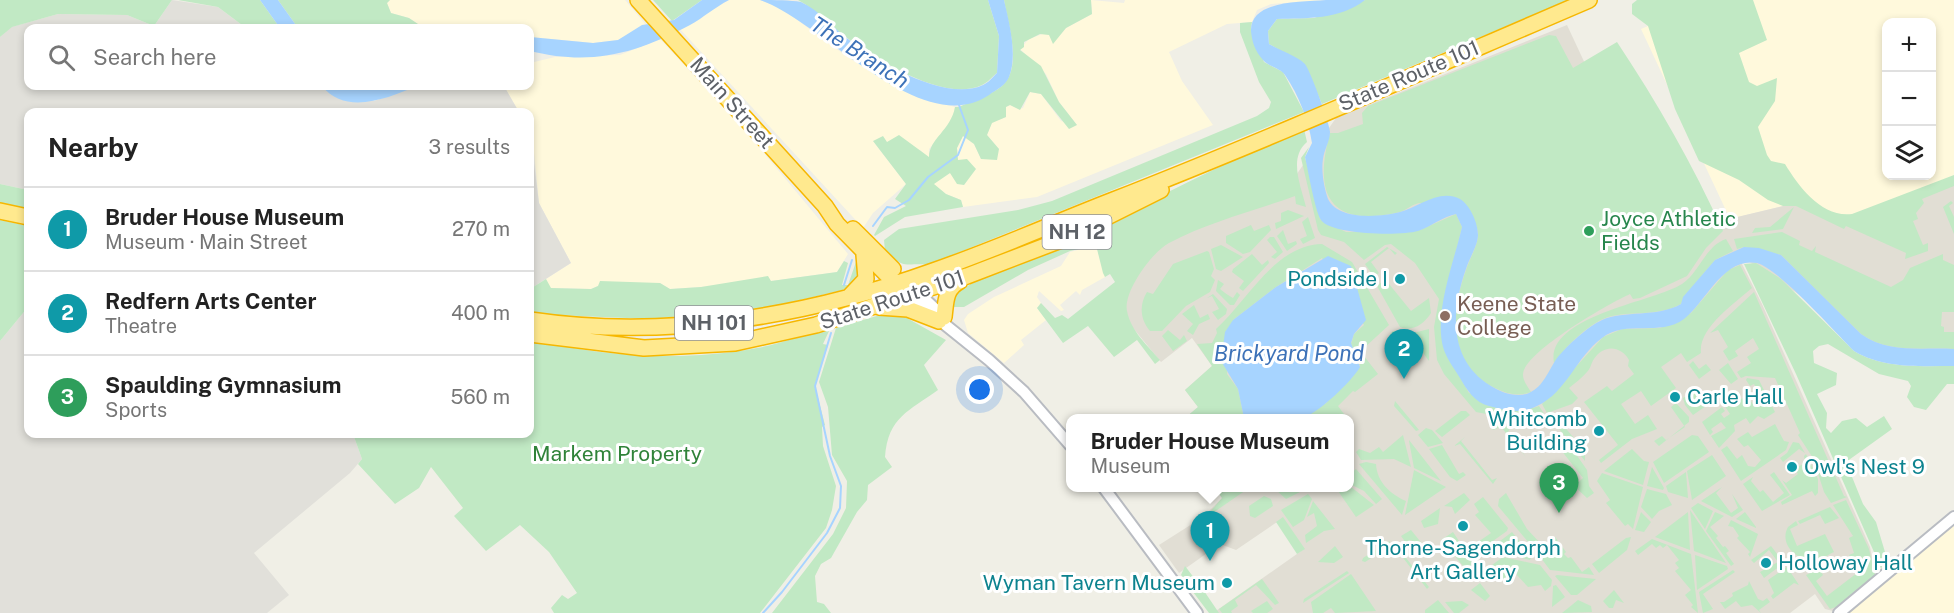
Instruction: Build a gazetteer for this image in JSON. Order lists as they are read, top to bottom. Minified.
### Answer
{"streets":{"highway":["State Route 101","Main Street","NH 12","NH 101"]},"crossings":[["State Route 101","Main Street"]],"water":["The Branch","Brickyard Pond"],"parks":["Markem Property"],"places":["Joyce Athletic Fields","Pondside I","Keene State College","Carle Hall","Whitcomb Building","Owl's Nest 9","Thorne-Sagendorph Art Gallery","Holloway Hall","Wyman Tavern Museum"],"page":{"map_buttons":["+","−"],"search":"Search here","heading":["Nearby","3 results"],"list":[{"mark":"1","name":"Bruder House Museum","note":"Museum · Main Street","value":"270 m"},{"mark":"2","name":"Redfern Arts Center","note":"Theatre","value":"400 m"},{"mark":"3","name":"Spaulding Gymnasium","note":"Sports","value":"560 m"}],"pins":["2","3","1"],"popup":["Bruder House Museum","Museum"]}}
